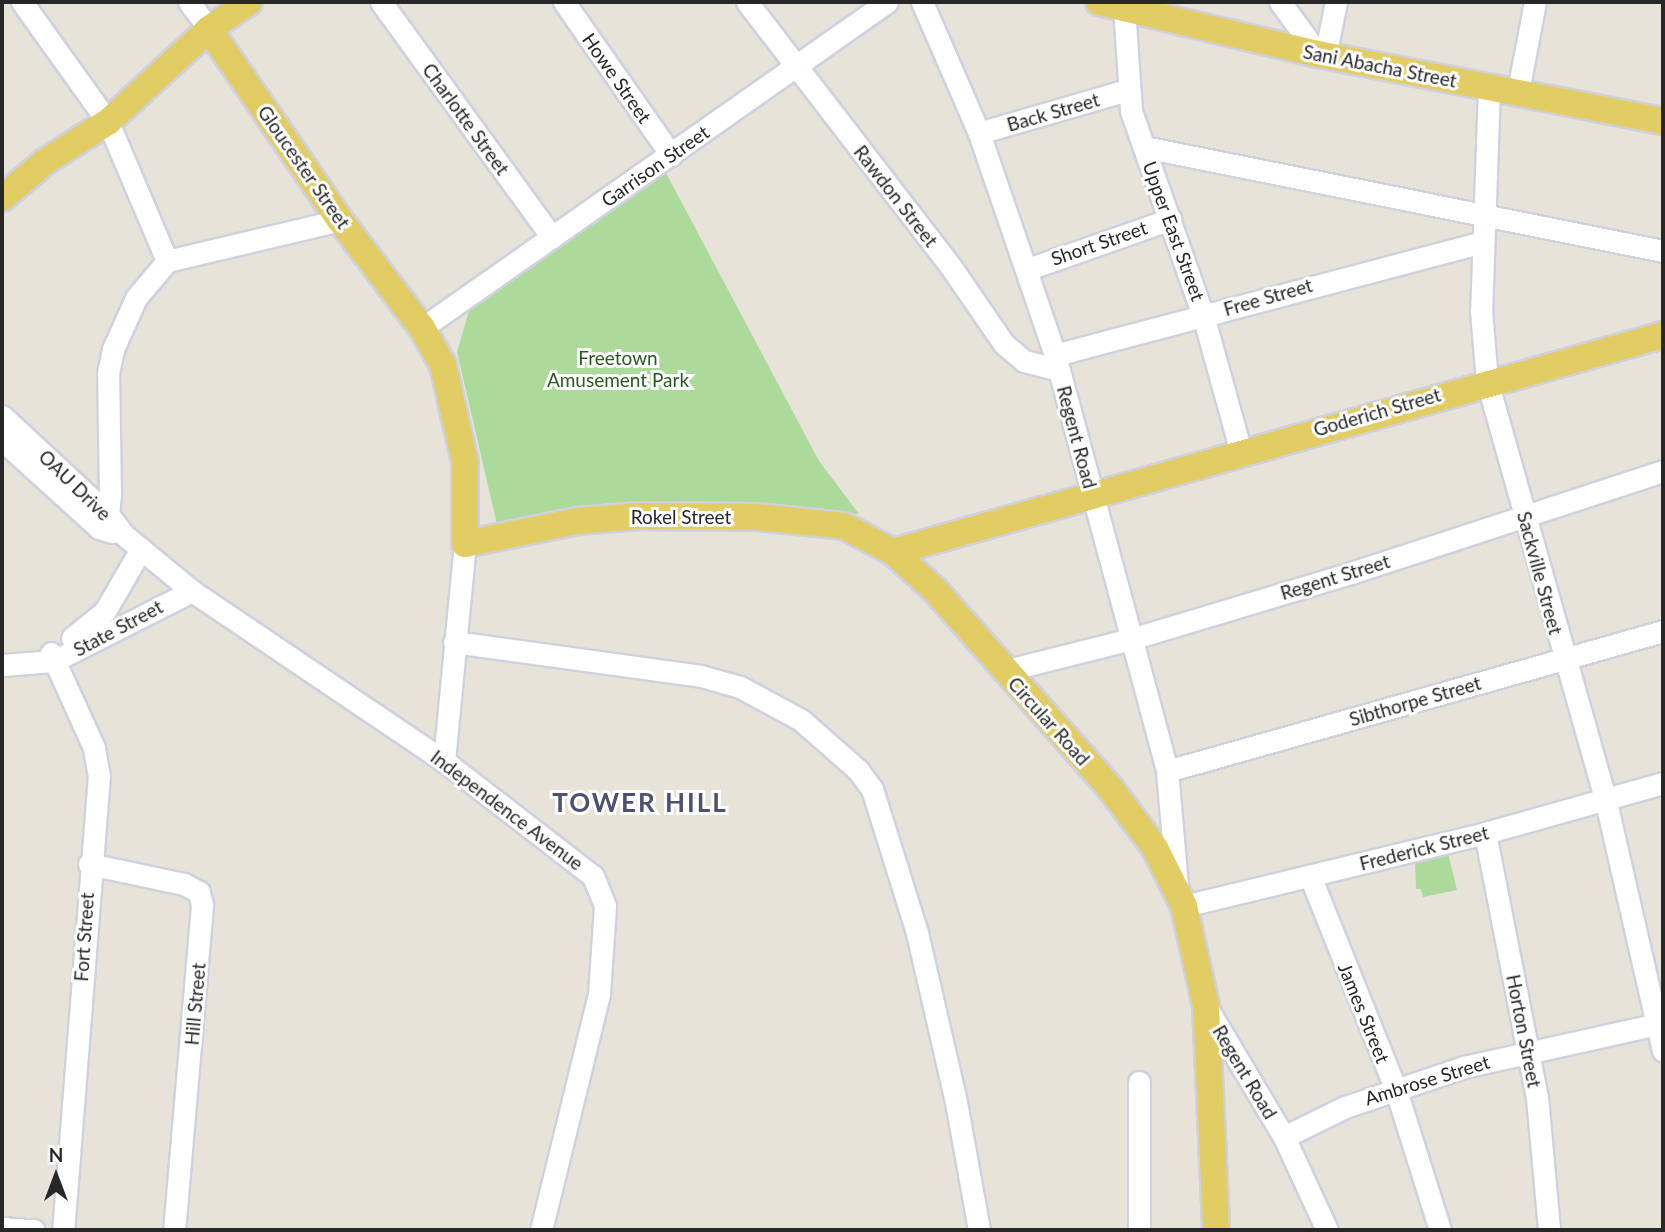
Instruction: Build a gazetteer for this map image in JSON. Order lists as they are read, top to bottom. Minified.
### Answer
{"streets":{"main road":["Sani Abacha Street","Gloucester Street","Goderich Street","Regent Road","Rokel Street","Circular Road"],"street":["Howe Street","Back Street","Charlotte Street","Garrison Street","Rawdon Street","Upper East Street","Short Street","Free Street","OAU Drive","Sackville Street","Regent Street","State Street","Sibthorpe Street","Independence Avenue","Frederick Street","Fort Street","Hill Street","James Street","Horton Street","Ambrose Street"]},"crossings":[["Sani Abacha Street","Upper East Street"],["Sani Abacha Street","Sackville Street"],["Howe Street","Garrison Street"],["Back Street","Upper East Street"],["Back Street","Regent Road"],["Charlotte Street","Garrison Street"],["Garrison Street","Gloucester Street"],["Garrison Street","Rawdon Street"],["Gloucester Street","Rokel Street"],["Rawdon Street","Free Street"],["Rawdon Street","Regent Road"],["Upper East Street","Short Street"],["Upper East Street","Free Street"],["Upper East Street","Goderich Street"],["Short Street","Regent Road"],["Free Street","Regent Road"],["Free Street","Sackville Street"],["Goderich Street","Regent Road"],["Goderich Street","Rokel Street"],["Goderich Street","Sackville Street"],["Goderich Street","Circular Road"],["Regent Road","Regent Street"],["Regent Road","Sibthorpe Street"],["Regent Road","Circular Road"],["Regent Road","Frederick Street"],["Regent Road","Ambrose Street"],["OAU Drive","Independence Avenue"],["Rokel Street","Circular Road"],["Sackville Street","Regent Street"],["Sackville Street","Sibthorpe Street"],["Sackville Street","Frederick Street"],["Sackville Street","Ambrose Street"],["Regent Street","Circular Road"],["State Street","Independence Avenue"],["State Street","Fort Street"],["Circular Road","Frederick Street"],["Frederick Street","James Street"],["Frederick Street","Horton Street"],["Fort Street","Hill Street"],["James Street","Ambrose Street"],["Horton Street","Ambrose Street"]],"districts":["TOWER HILL"],"parks":["Freetown Amusement Park"],"north":"top"}
